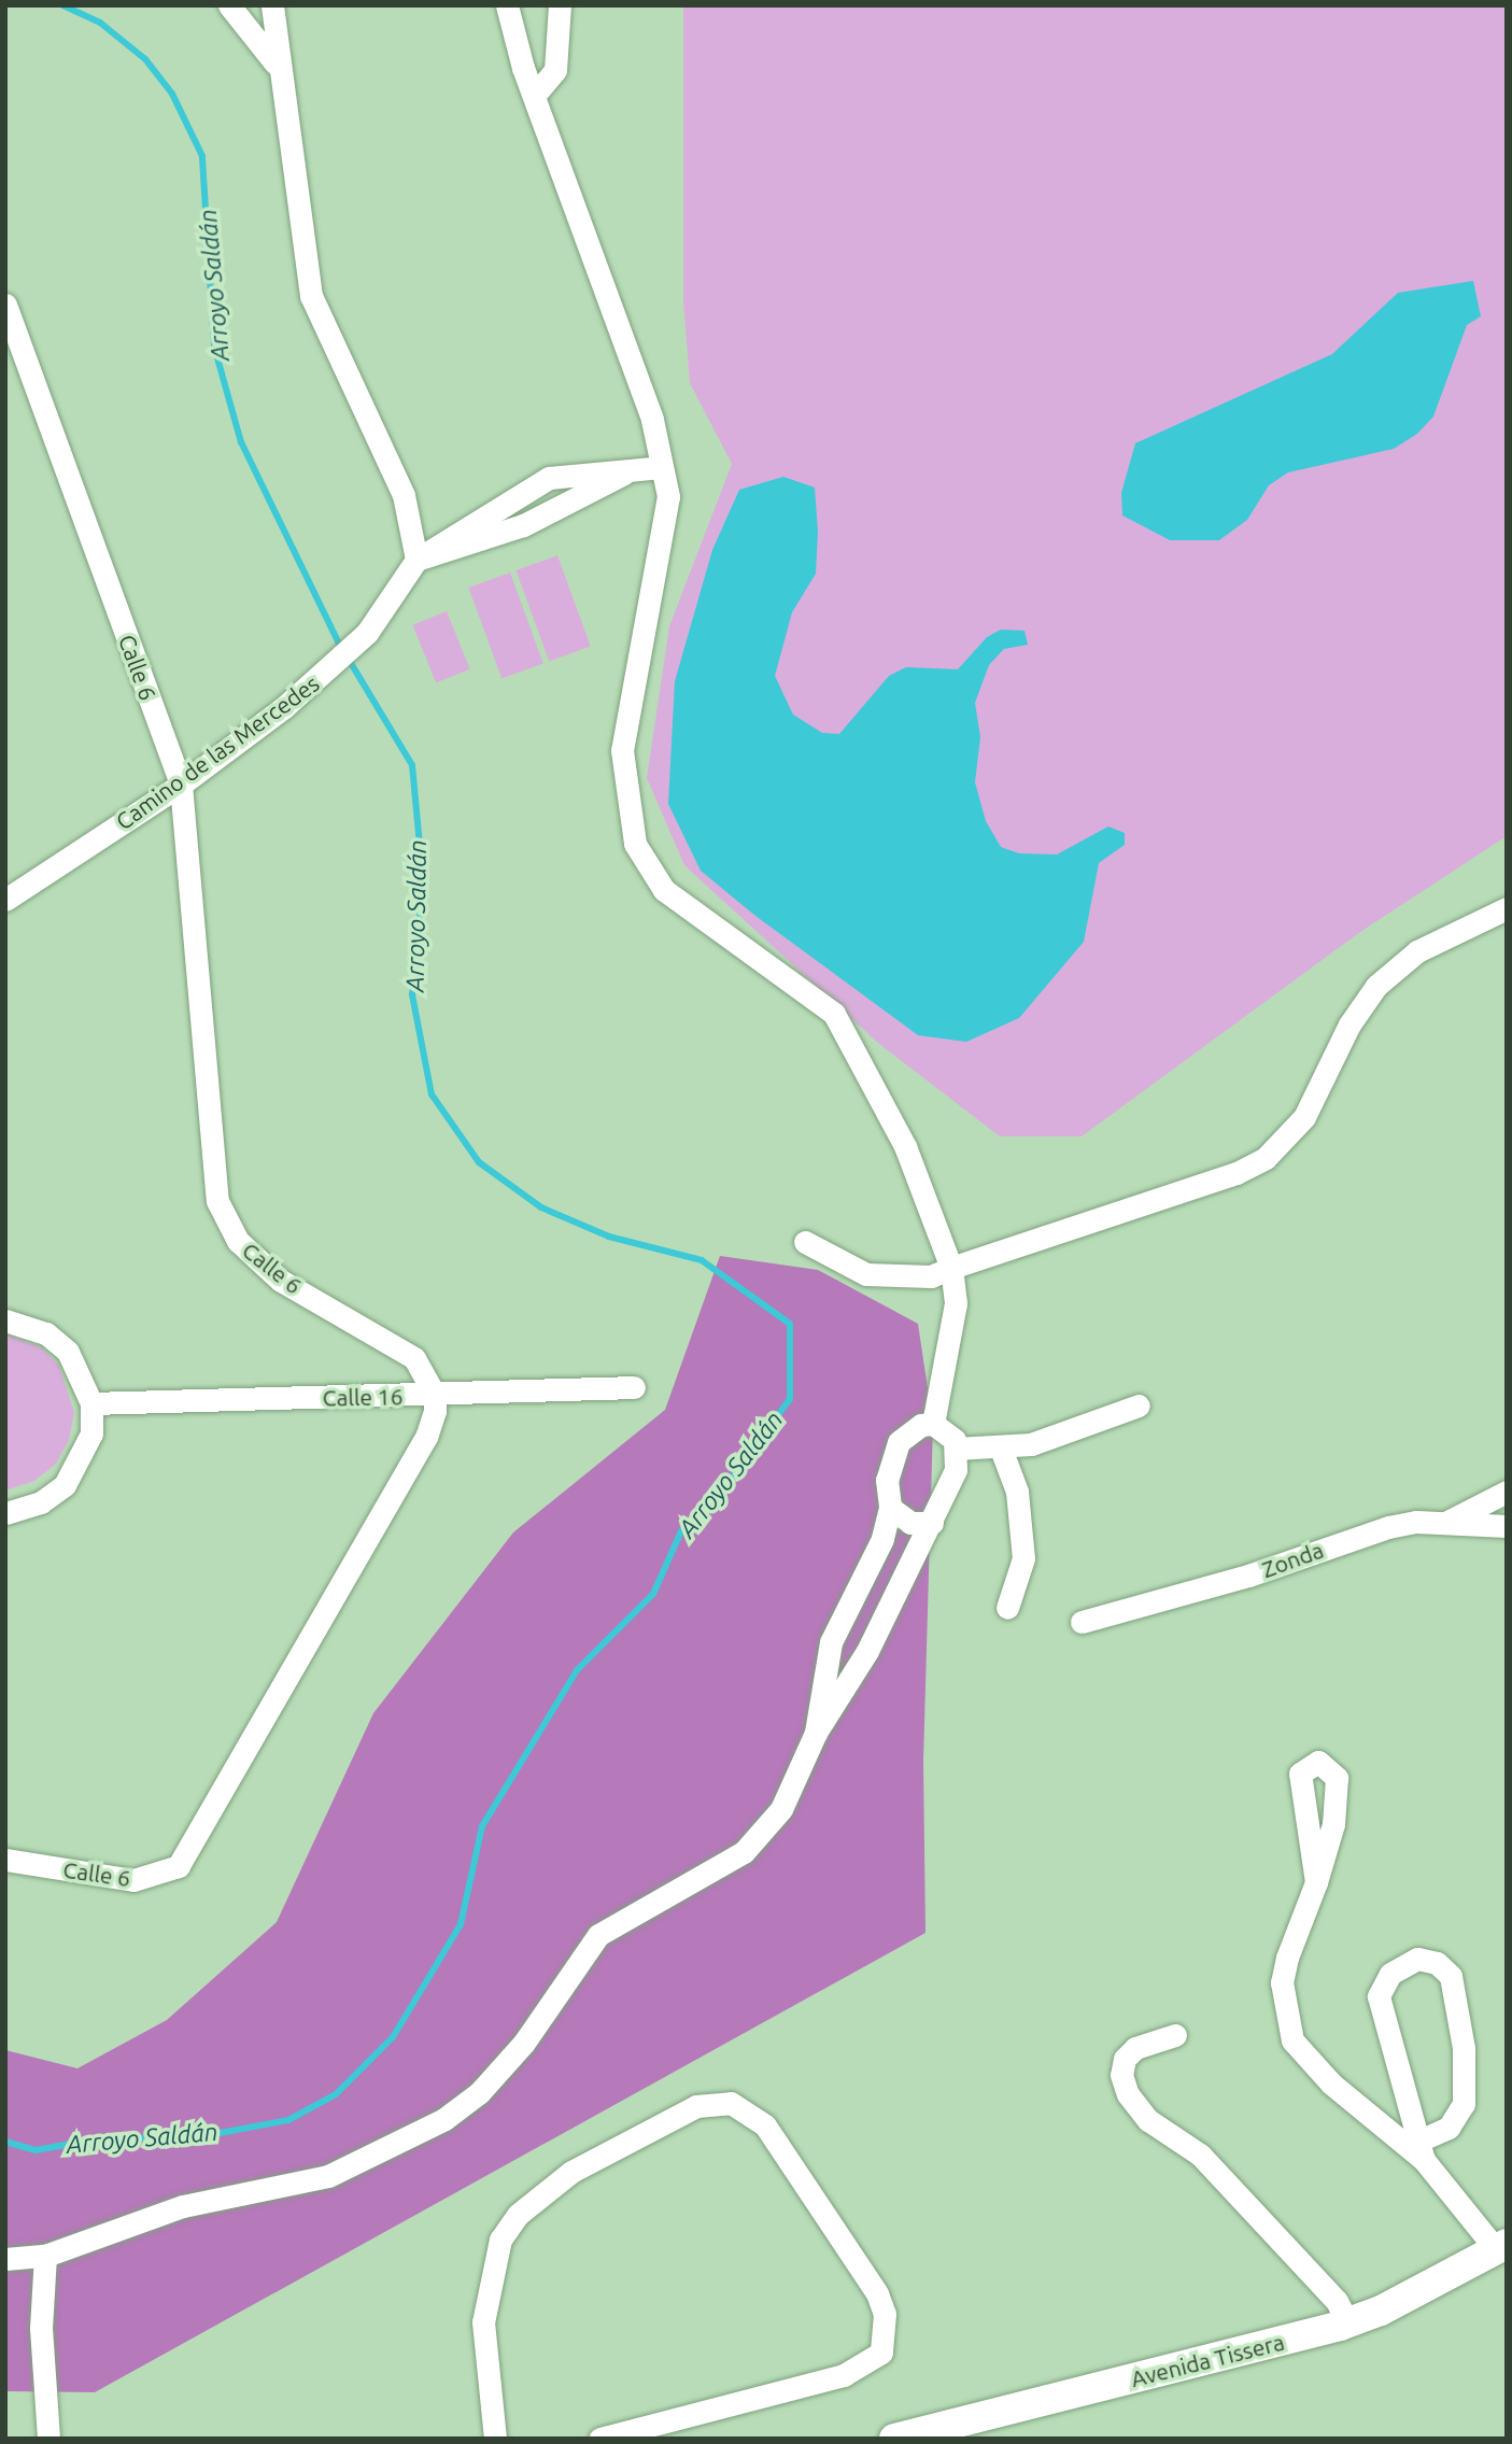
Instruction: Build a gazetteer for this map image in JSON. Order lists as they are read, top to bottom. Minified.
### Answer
{"streets":{"main road":["Avenida Tissera"],"street":["Calle 6","Camino de las Mercedes","Calle 16","Zonda"]},"crossings":[["Calle 6","Camino de las Mercedes"],["Calle 6","Calle 16"]],"water":["Arroyo Saldán"]}
